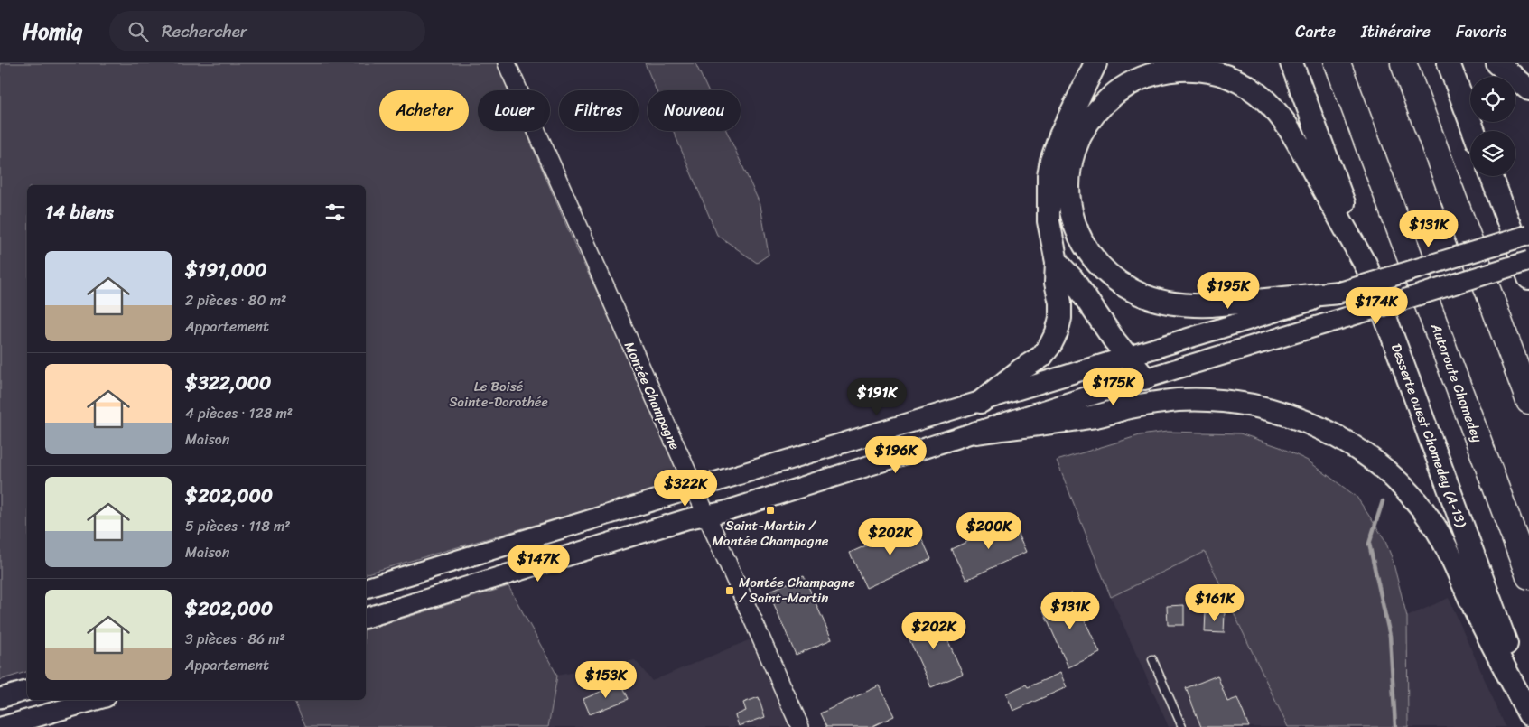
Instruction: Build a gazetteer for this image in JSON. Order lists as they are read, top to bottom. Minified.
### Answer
{"streets":{"highway":["Autoroute Chomedey"],"main road":["Desserte ouest Chomedey (A-13)"],"street":["Montée Champagne"]},"parks":["Le Boisé Sainte-Dorothée"],"places":{"transit":["Saint-Martin / Montée Champagne","Montée Champagne / Saint-Martin"]},"page":{"header":"Homiq","search":"Rechercher","nav":["Carte","Itinéraire","Favoris"],"chip":["Acheter","Louer","Filtres","Nouveau"],"heading":"14 biens","price":["$131K","$195K","$174K","$175K","$191K","$196K","$322K","$200K","$202K","$147K","$161K","$131K","$202K","$153K"],"list":[{"name":"$191,000","note":"2 pièces · 80 m² · Appartement"},{"name":"$322,000","note":"4 pièces · 128 m² · Maison"},{"name":"$202,000","note":"5 pièces · 118 m² · Maison"},{"name":"$202,000","note":"3 pièces · 86 m² · Appartement"}]}}
